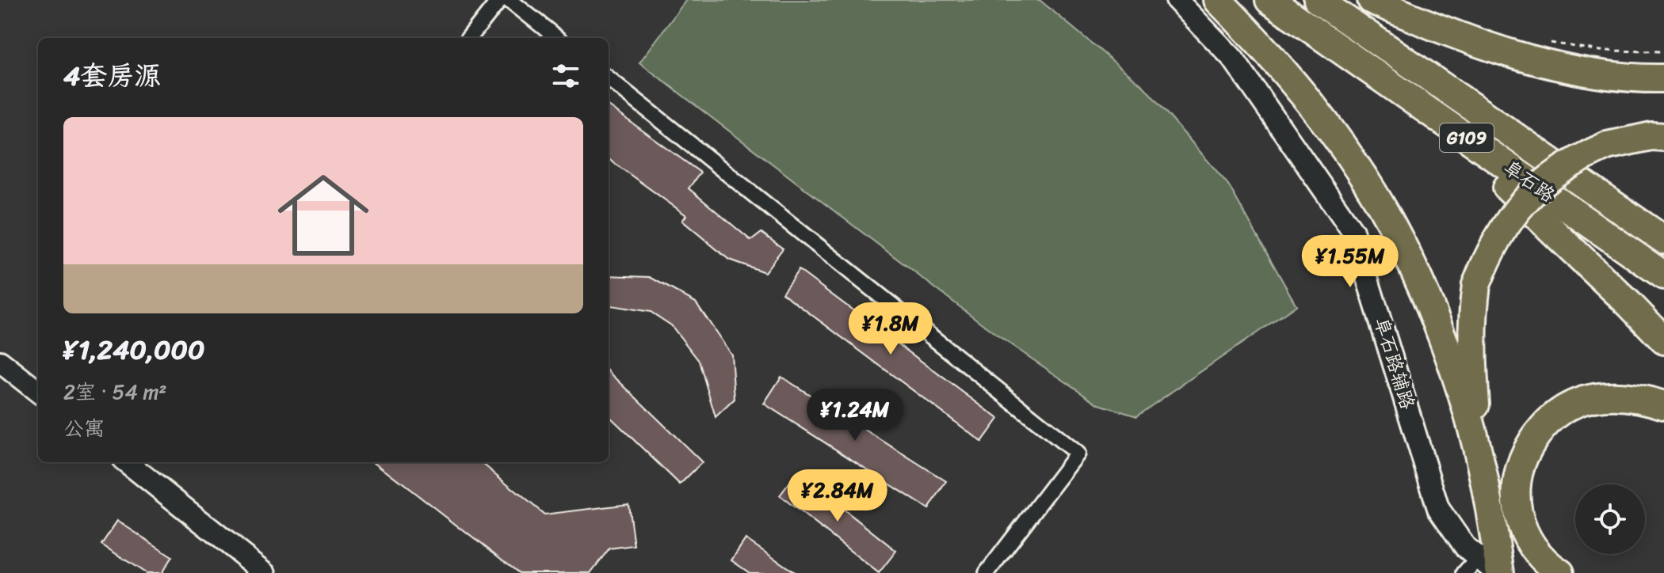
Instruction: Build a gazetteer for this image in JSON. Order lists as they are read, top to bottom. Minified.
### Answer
{"streets":{"highway":["G109","阜石路"],"main road":["阜石路辅路"]},"page":{"heading":"4套房源","list":[{"name":"¥1,240,000","note":"2室 · 54 m² · 公寓"}],"price":["¥1.55M","¥1.8M","¥1.24M","¥2.84M"]}}
